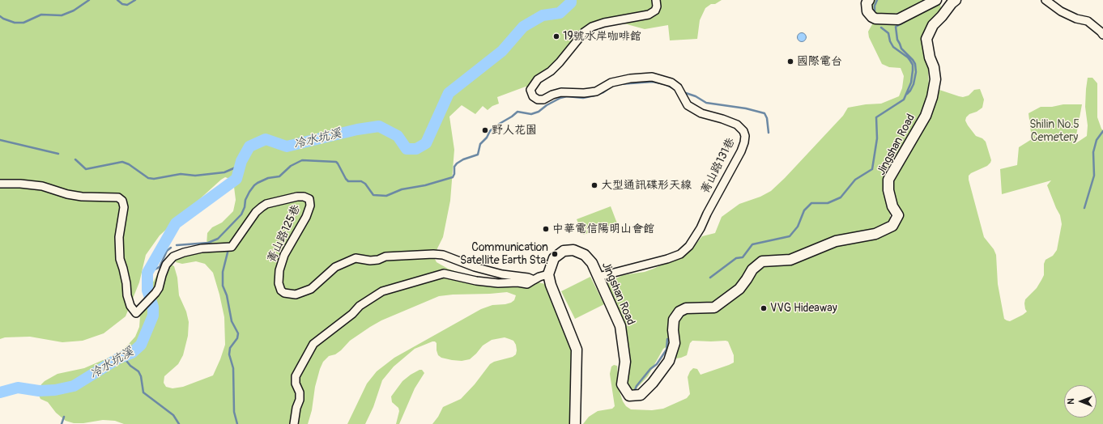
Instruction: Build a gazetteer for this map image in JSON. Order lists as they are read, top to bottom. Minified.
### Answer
{"streets":{"street":["Jingshan Road","菁山路131巷","菁山路125巷"]},"crossings":[["Jingshan Road","菁山路131巷"]],"water":["冷水坑溪"],"parks":["Shilin No.5 Cemetery"],"places":["19號水岸咖啡館","國際電台","野人花園","大型通訊碟形天線","中華電信陽明山會館","Communication Satellite Earth Sta.","VVG Hideaway"],"north":"left"}
